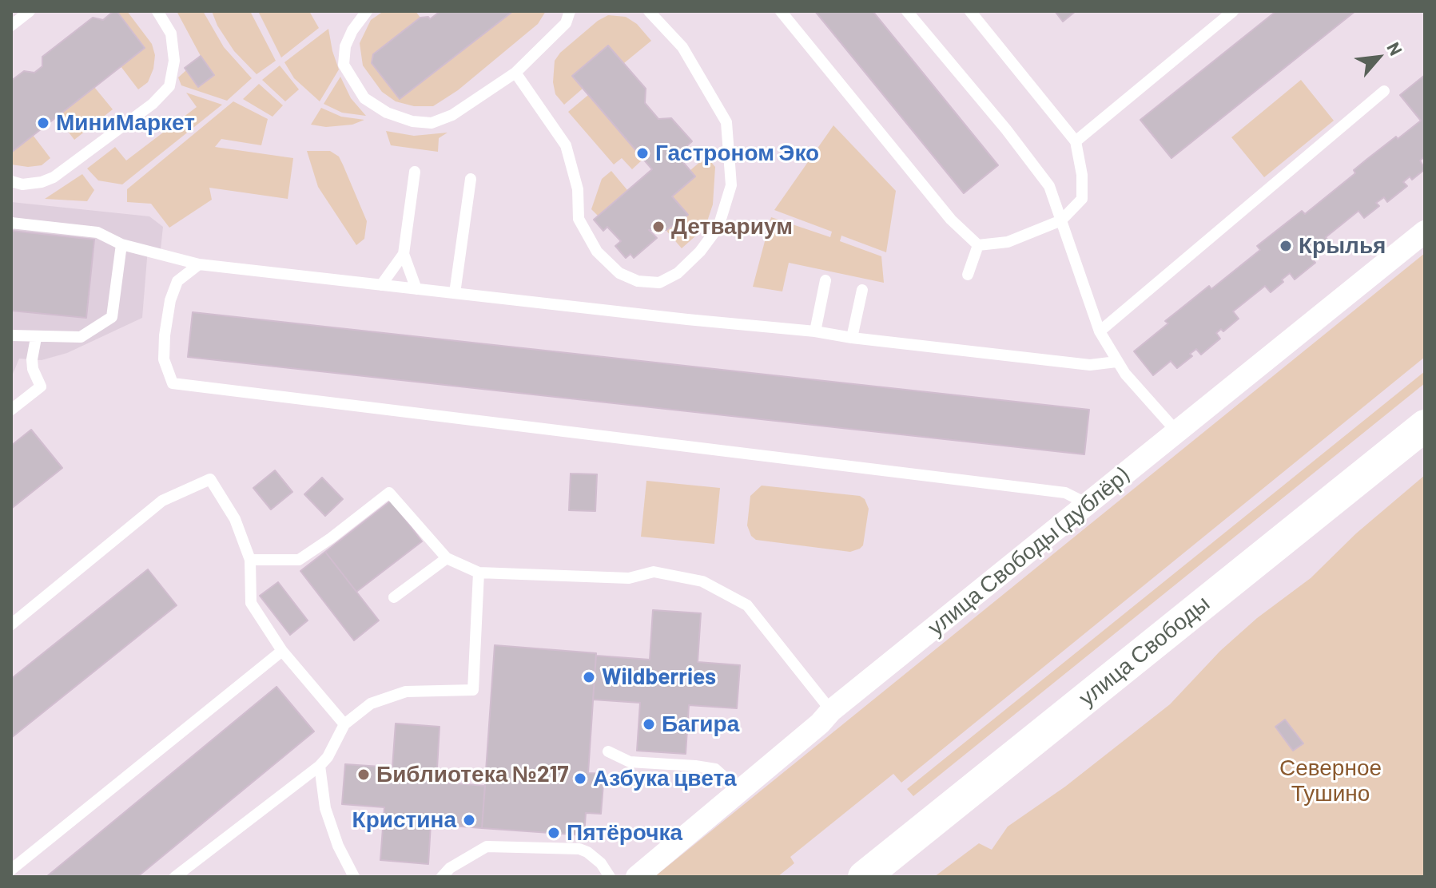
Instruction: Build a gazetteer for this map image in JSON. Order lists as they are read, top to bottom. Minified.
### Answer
{"streets":{"main road":["улица Свободы"],"street":["улица Свободы (дублёр)"]},"parks":["Северное Тушино"],"places":["МиниМаркет","Гастроном Эко","Детвариум","Крылья","Wildberries","Багира","Библиотека №217","Азбука цвета","Кристина","Пятёрочка"],"north":"top right"}
